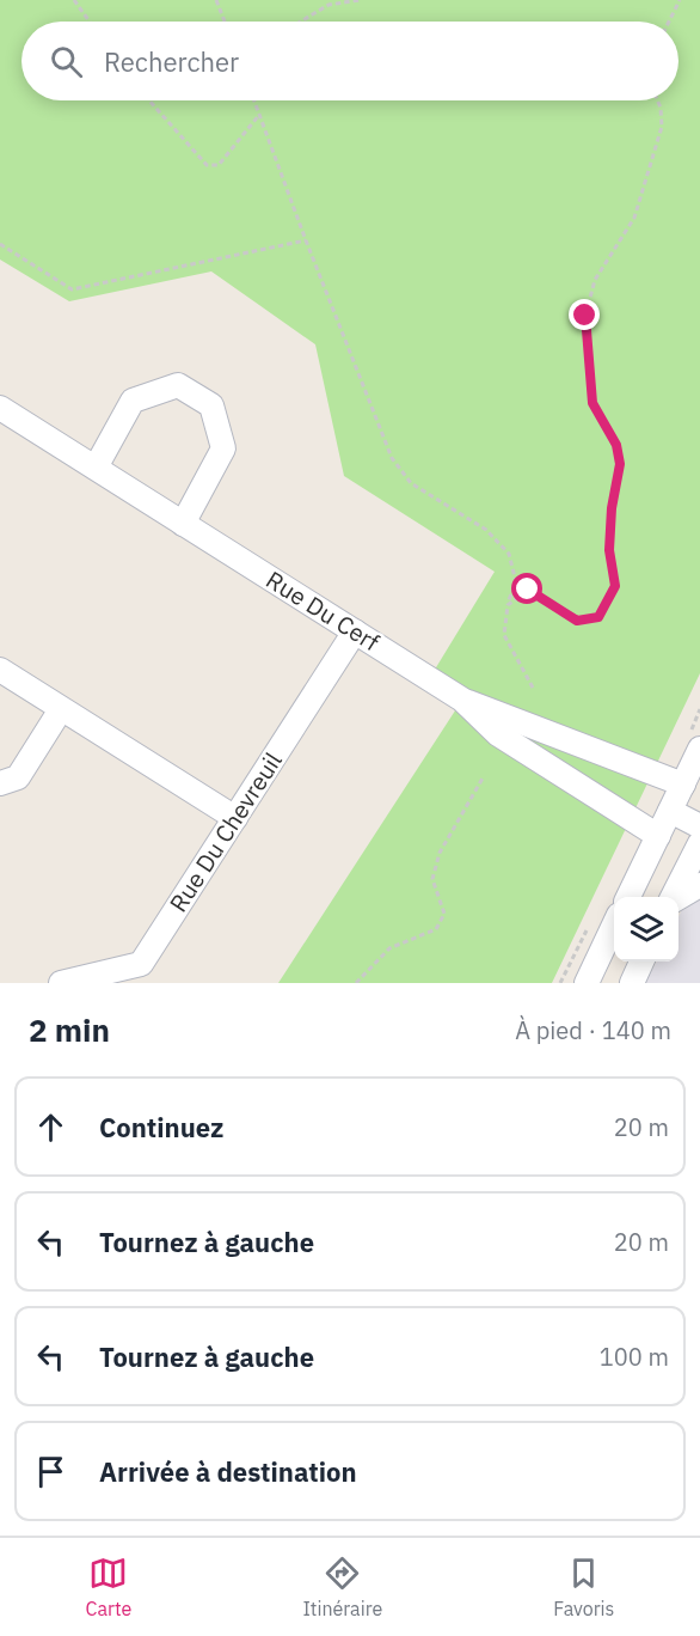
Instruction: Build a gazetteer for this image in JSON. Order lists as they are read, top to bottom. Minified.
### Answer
{"streets":{"street":["Rue Du Cerf","Rue Du Chevreuil"]},"crossings":[["Rue Du Cerf","Rue Du Chevreuil"]],"page":{"search":"Rechercher","heading":["2 min","À pied · 140 m"],"list":[["Continuez","20 m"],["Tournez à gauche","20 m"],["Tournez à gauche","100 m"],"Arrivée à destination"],"nav":["Carte","Itinéraire","Favoris"]}}
